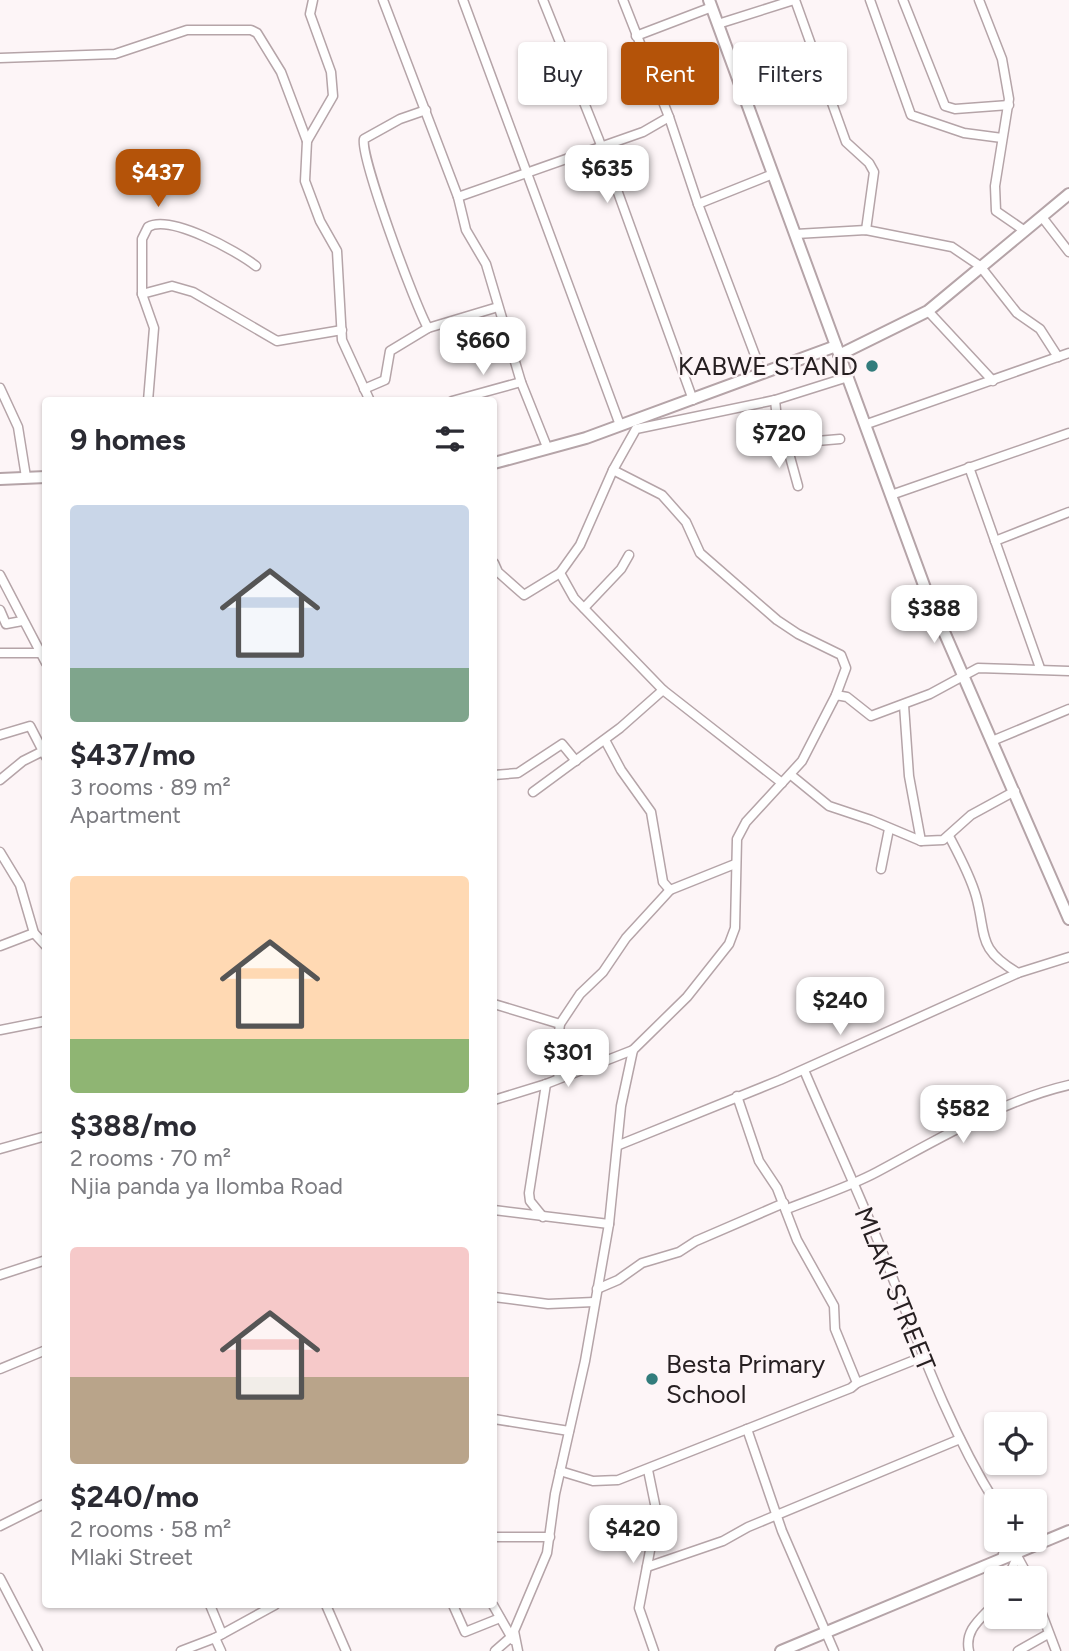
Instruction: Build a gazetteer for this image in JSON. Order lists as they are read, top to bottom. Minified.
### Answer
{"streets":{"street":["MLAKI STREET"]},"places":["KABWE STAND","Besta Primary School"],"page":{"chip":["Buy","Rent","Filters"],"price":["$635","$437","$660","$720","$388","$240","$301","$582","$420"],"heading":"9 homes","list":[{"name":"$437/mo","note":"3 rooms · 89 m² · Apartment"},{"name":"$388/mo","note":"2 rooms · 70 m² · Njia panda ya Ilomba Road"},{"name":"$240/mo","note":"2 rooms · 58 m² · Mlaki Street"}],"map_buttons":["+","−"]}}
